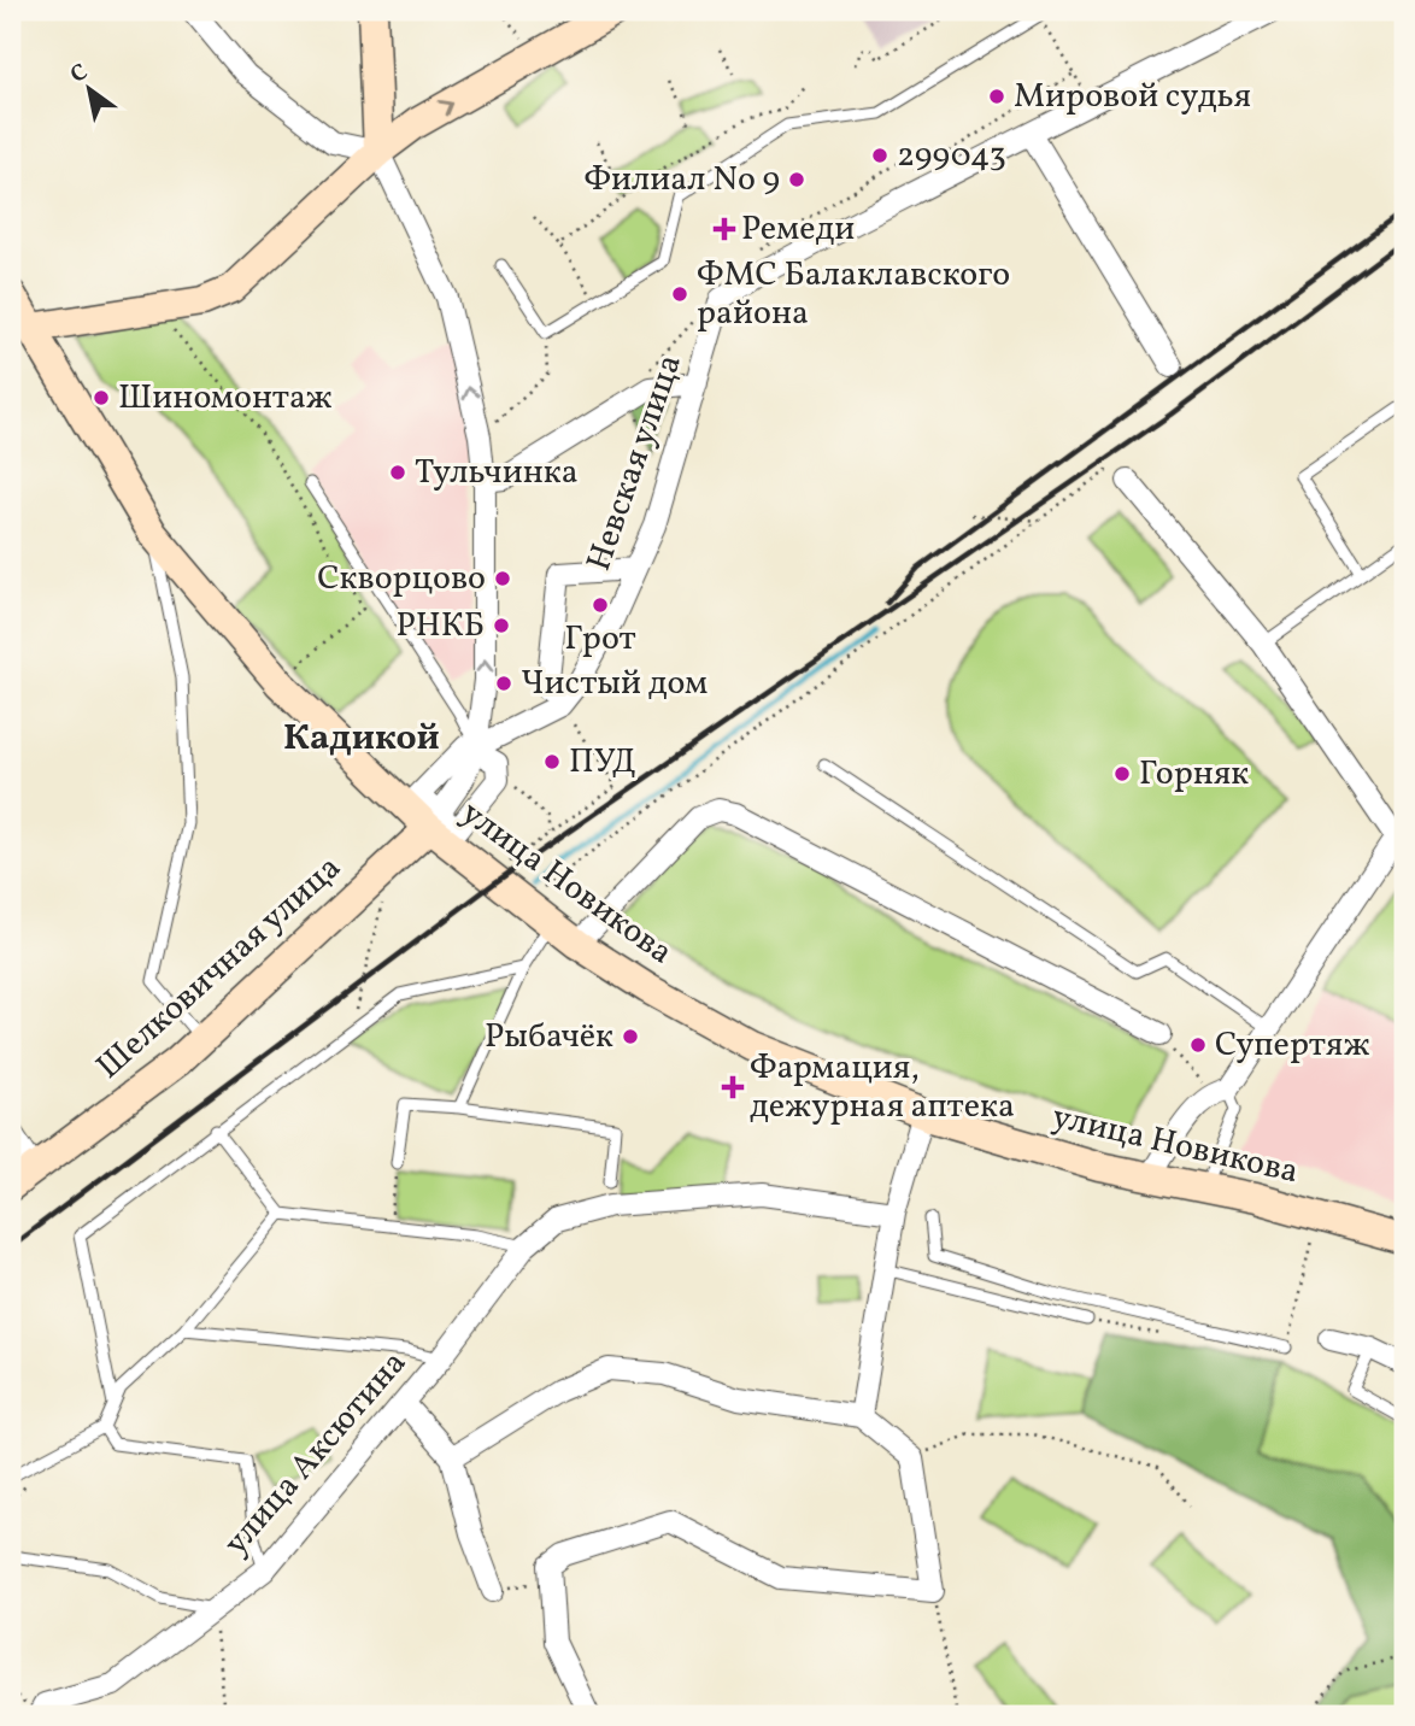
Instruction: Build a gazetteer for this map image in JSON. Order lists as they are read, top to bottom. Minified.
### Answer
{"streets":{"main road":["улица Новикова","Шелковичная улица"],"street":["Невская улица","улица Аксютина"]},"crossings":[["улица Новикова","Шелковичная улица"]],"districts":["Кадикой"],"places":{"other":["Мировой судья","299043","Филиал No 9","ФМС Балаклавского района","Шиномонтаж","Тульчинка","Скворцово","Грот","РНКБ","Чистый дом","ПУД","Горняк","Рыбачёк","Супертяж"],"health":["Ремеди","Фармация, дежурная аптека"]},"north":"top left"}
